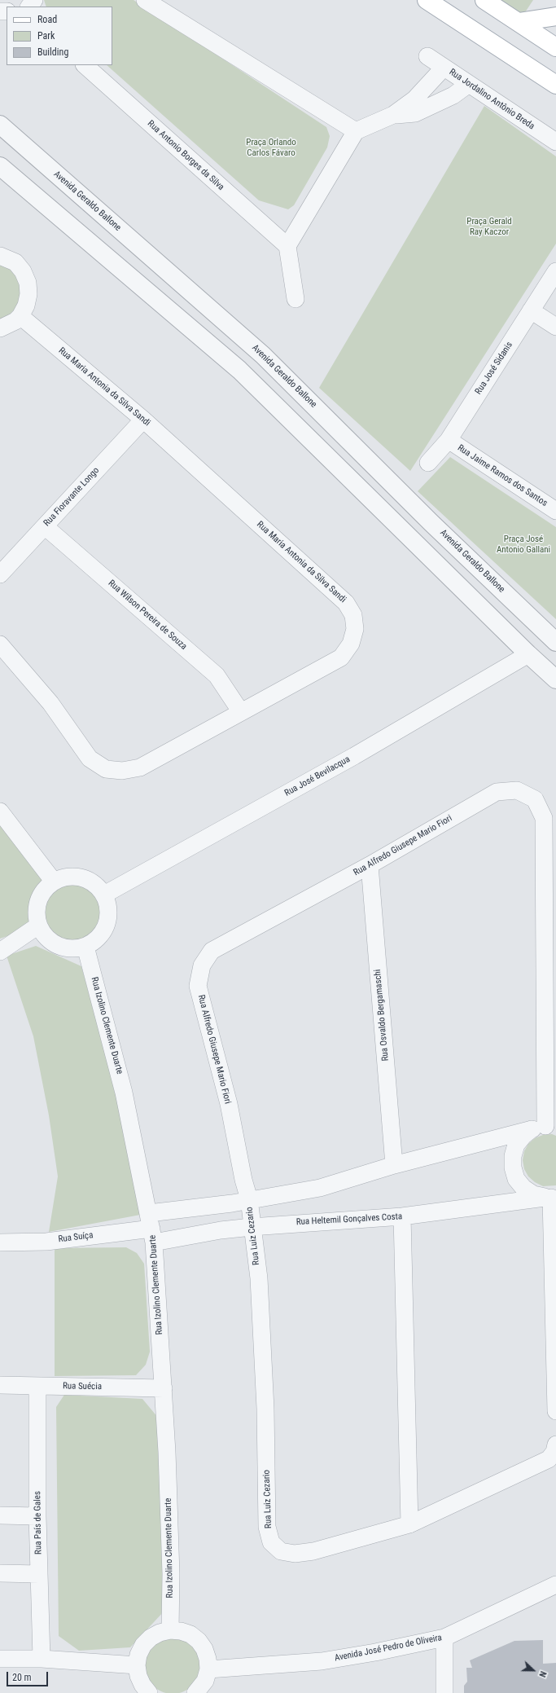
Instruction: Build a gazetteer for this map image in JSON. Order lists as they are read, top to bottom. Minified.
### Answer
{"streets":{"street":["Rua Jordalino Antônio Breda","Rua Antonio Borges da Silva","Avenida Geraldo Ballone","Rua José Sidanis","Rua Maria Antonia da Silva Sandi","Rua Jaime Ramos dos Santos","Rua Fioravante Longo","Rua Wilson Pereira de Souza","Rua José Bevilacqua","Rua Alfredo Giusepe Mario Fiori","Rua Osvaldo Bergamaschi","Rua Izolino Clemente Duarte","Rua Heltemil Gonçalves Costa","Rua Luiz Cezario","Rua Suíça","Rua Suécia","Rua País de Gales","Avenida José Pedro de Oliveira"]},"crossings":[["Rua José Sidanis","Rua Jaime Ramos dos Santos"],["Rua Maria Antonia da Silva Sandi","Rua Fioravante Longo"],["Rua Maria Antonia da Silva Sandi","Rua Wilson Pereira de Souza"],["Rua Fioravante Longo","Rua Wilson Pereira de Souza"],["Rua José Bevilacqua","Rua Izolino Clemente Duarte"],["Rua Alfredo Giusepe Mario Fiori","Rua Osvaldo Bergamaschi"],["Rua Alfredo Giusepe Mario Fiori","Rua Luiz Cezario"],["Rua Izolino Clemente Duarte","Rua Heltemil Gonçalves Costa"],["Rua Izolino Clemente Duarte","Rua Suíça"],["Rua Izolino Clemente Duarte","Rua Suécia"],["Rua Heltemil Gonçalves Costa","Rua Luiz Cezario"],["Rua Heltemil Gonçalves Costa","Rua Suíça"],["Rua Suécia","Rua País de Gales"]],"parks":["Praça Orlando Carlos Fávaro","Praça Gerald Ray Kaczor","Praça José Antonio Gallani"],"legend":["Road","Park","Building"],"scale_bar":"20 m","north":"right"}
